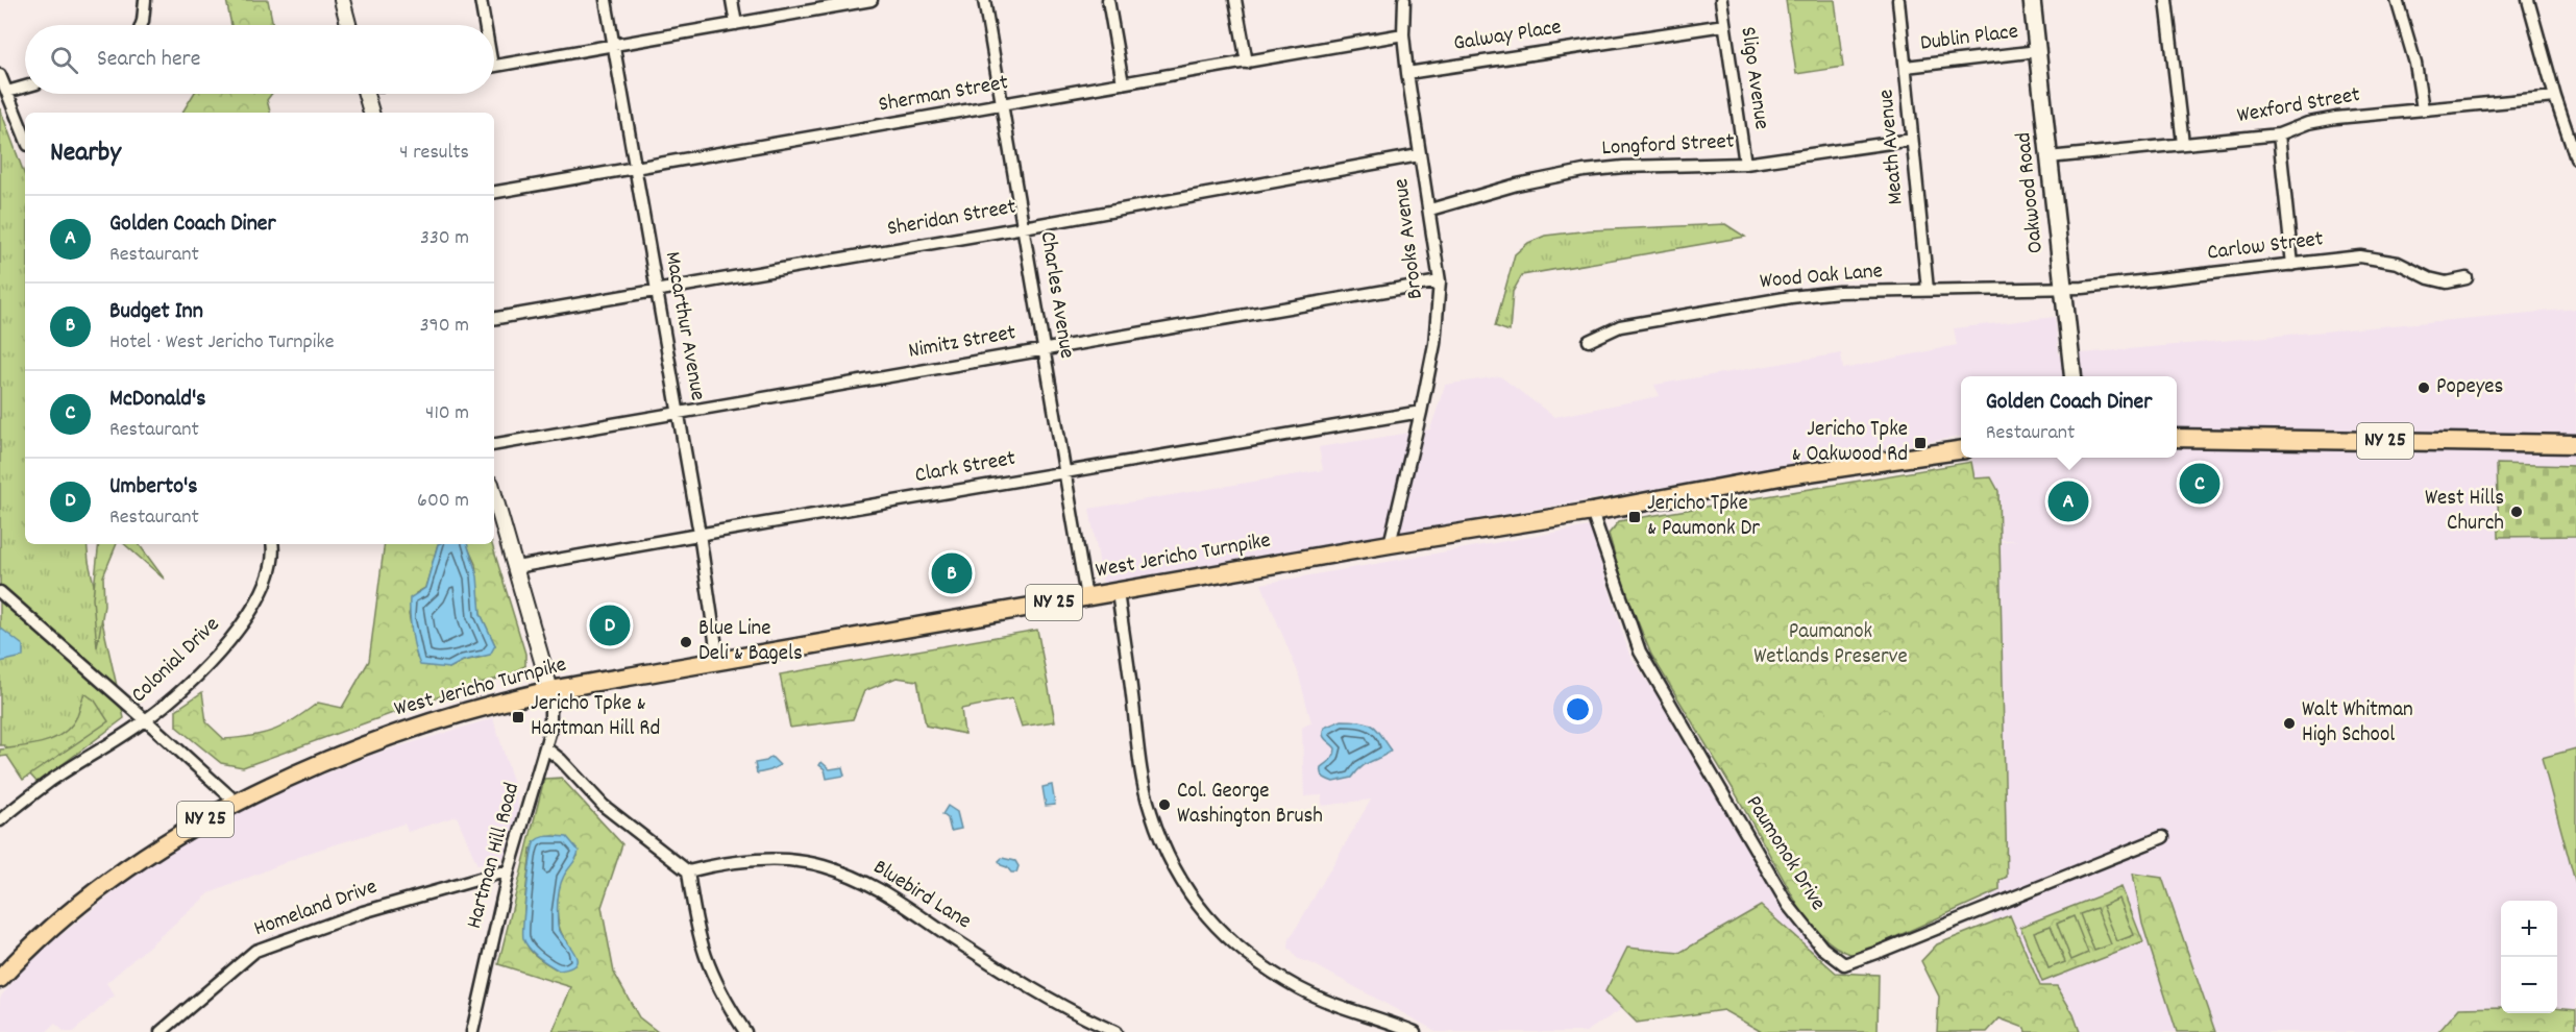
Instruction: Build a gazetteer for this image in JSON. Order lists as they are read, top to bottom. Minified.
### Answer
{"streets":{"main road":["Oakwood Road","NY 25","West Jericho Turnpike"],"street":["Galway Place","Dublin Place","Sligo Avenue","Sherman Street","Wexford Street","Longford Street","Meath Avenue","Sheridan Street","Brooks Avenue","Carlow Street","Wood Oak Lane","Charles Avenue","Macarthur Avenue","Nimitz Street","Clark Street","Colonial Drive","Paumonok Drive","Hartman Hill Road","Bluebird Lane","Homeland Drive"]},"crossings":[["Galway Place","Sligo Avenue"],["Galway Place","Brooks Avenue"],["Dublin Place","Meath Avenue"],["Dublin Place","Oakwood Road"],["Sligo Avenue","Longford Street"],["Sherman Street","Brooks Avenue"],["Sherman Street","Charles Avenue"],["Sherman Street","Macarthur Avenue"],["Wexford Street","Oakwood Road"],["Longford Street","Meath Avenue"],["Longford Street","Brooks Avenue"],["Meath Avenue","Wood Oak Lane"],["Oakwood Road","Carlow Street"],["Oakwood Road","Wood Oak Lane"],["Sheridan Street","Brooks Avenue"],["Sheridan Street","Charles Avenue"],["Sheridan Street","Macarthur Avenue"],["Brooks Avenue","Nimitz Street"],["Brooks Avenue","Clark Street"],["Brooks Avenue","West Jericho Turnpike"],["Carlow Street","Wood Oak Lane"],["Charles Avenue","Nimitz Street"],["Charles Avenue","Clark Street"],["Charles Avenue","West Jericho Turnpike"],["Macarthur Avenue","Nimitz Street"],["Macarthur Avenue","Clark Street"],["Macarthur Avenue","West Jericho Turnpike"],["West Jericho Turnpike","Paumonok Drive"],["West Jericho Turnpike","Hartman Hill Road"],["Hartman Hill Road","Homeland Drive"]],"parks":["Paumanok Wetlands Preserve"],"places":{"other":["Popeyes","West Hills Church","Blue Line Deli & Bagels","Walt Whitman High School","Col. George Washington Brush"],"transit":["Jericho Tpke & Oakwood Rd","Jericho Tpke & Paumonk Dr","Jericho Tpke & Hartman Hill Rd"]},"page":{"search":"Search here","heading":["Nearby","4 results"],"list":[{"mark":"A","name":"Golden Coach Diner","note":"Restaurant","value":"330 m"},{"mark":"B","name":"Budget Inn","note":"Hotel · West Jericho Turnpike","value":"390 m"},{"mark":"C","name":"McDonald's","note":"Restaurant","value":"410 m"},{"mark":"D","name":"Umberto's","note":"Restaurant","value":"600 m"}],"popup":["Golden Coach Diner","Restaurant"],"pins":["C","A","B","D"],"map_buttons":["+","−"]}}
